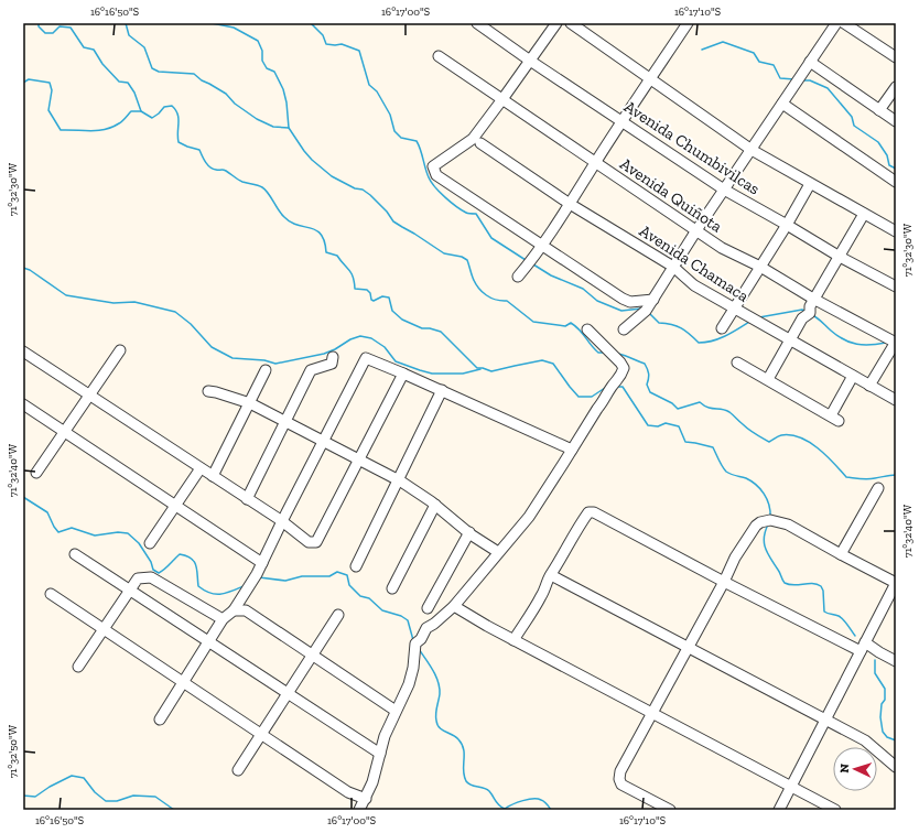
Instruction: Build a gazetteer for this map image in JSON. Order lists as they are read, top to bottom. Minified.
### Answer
{"streets":{"street":["Avenida Chumbivilcas","Avenida Quiñota","Avenida Chamaca"]},"north":"left","coordinates":["16°16'50\"S","16°17'00\"S","16°17'10\"S","71°32'30\"W","71°32'40\"W","71°32'50\"W"]}
